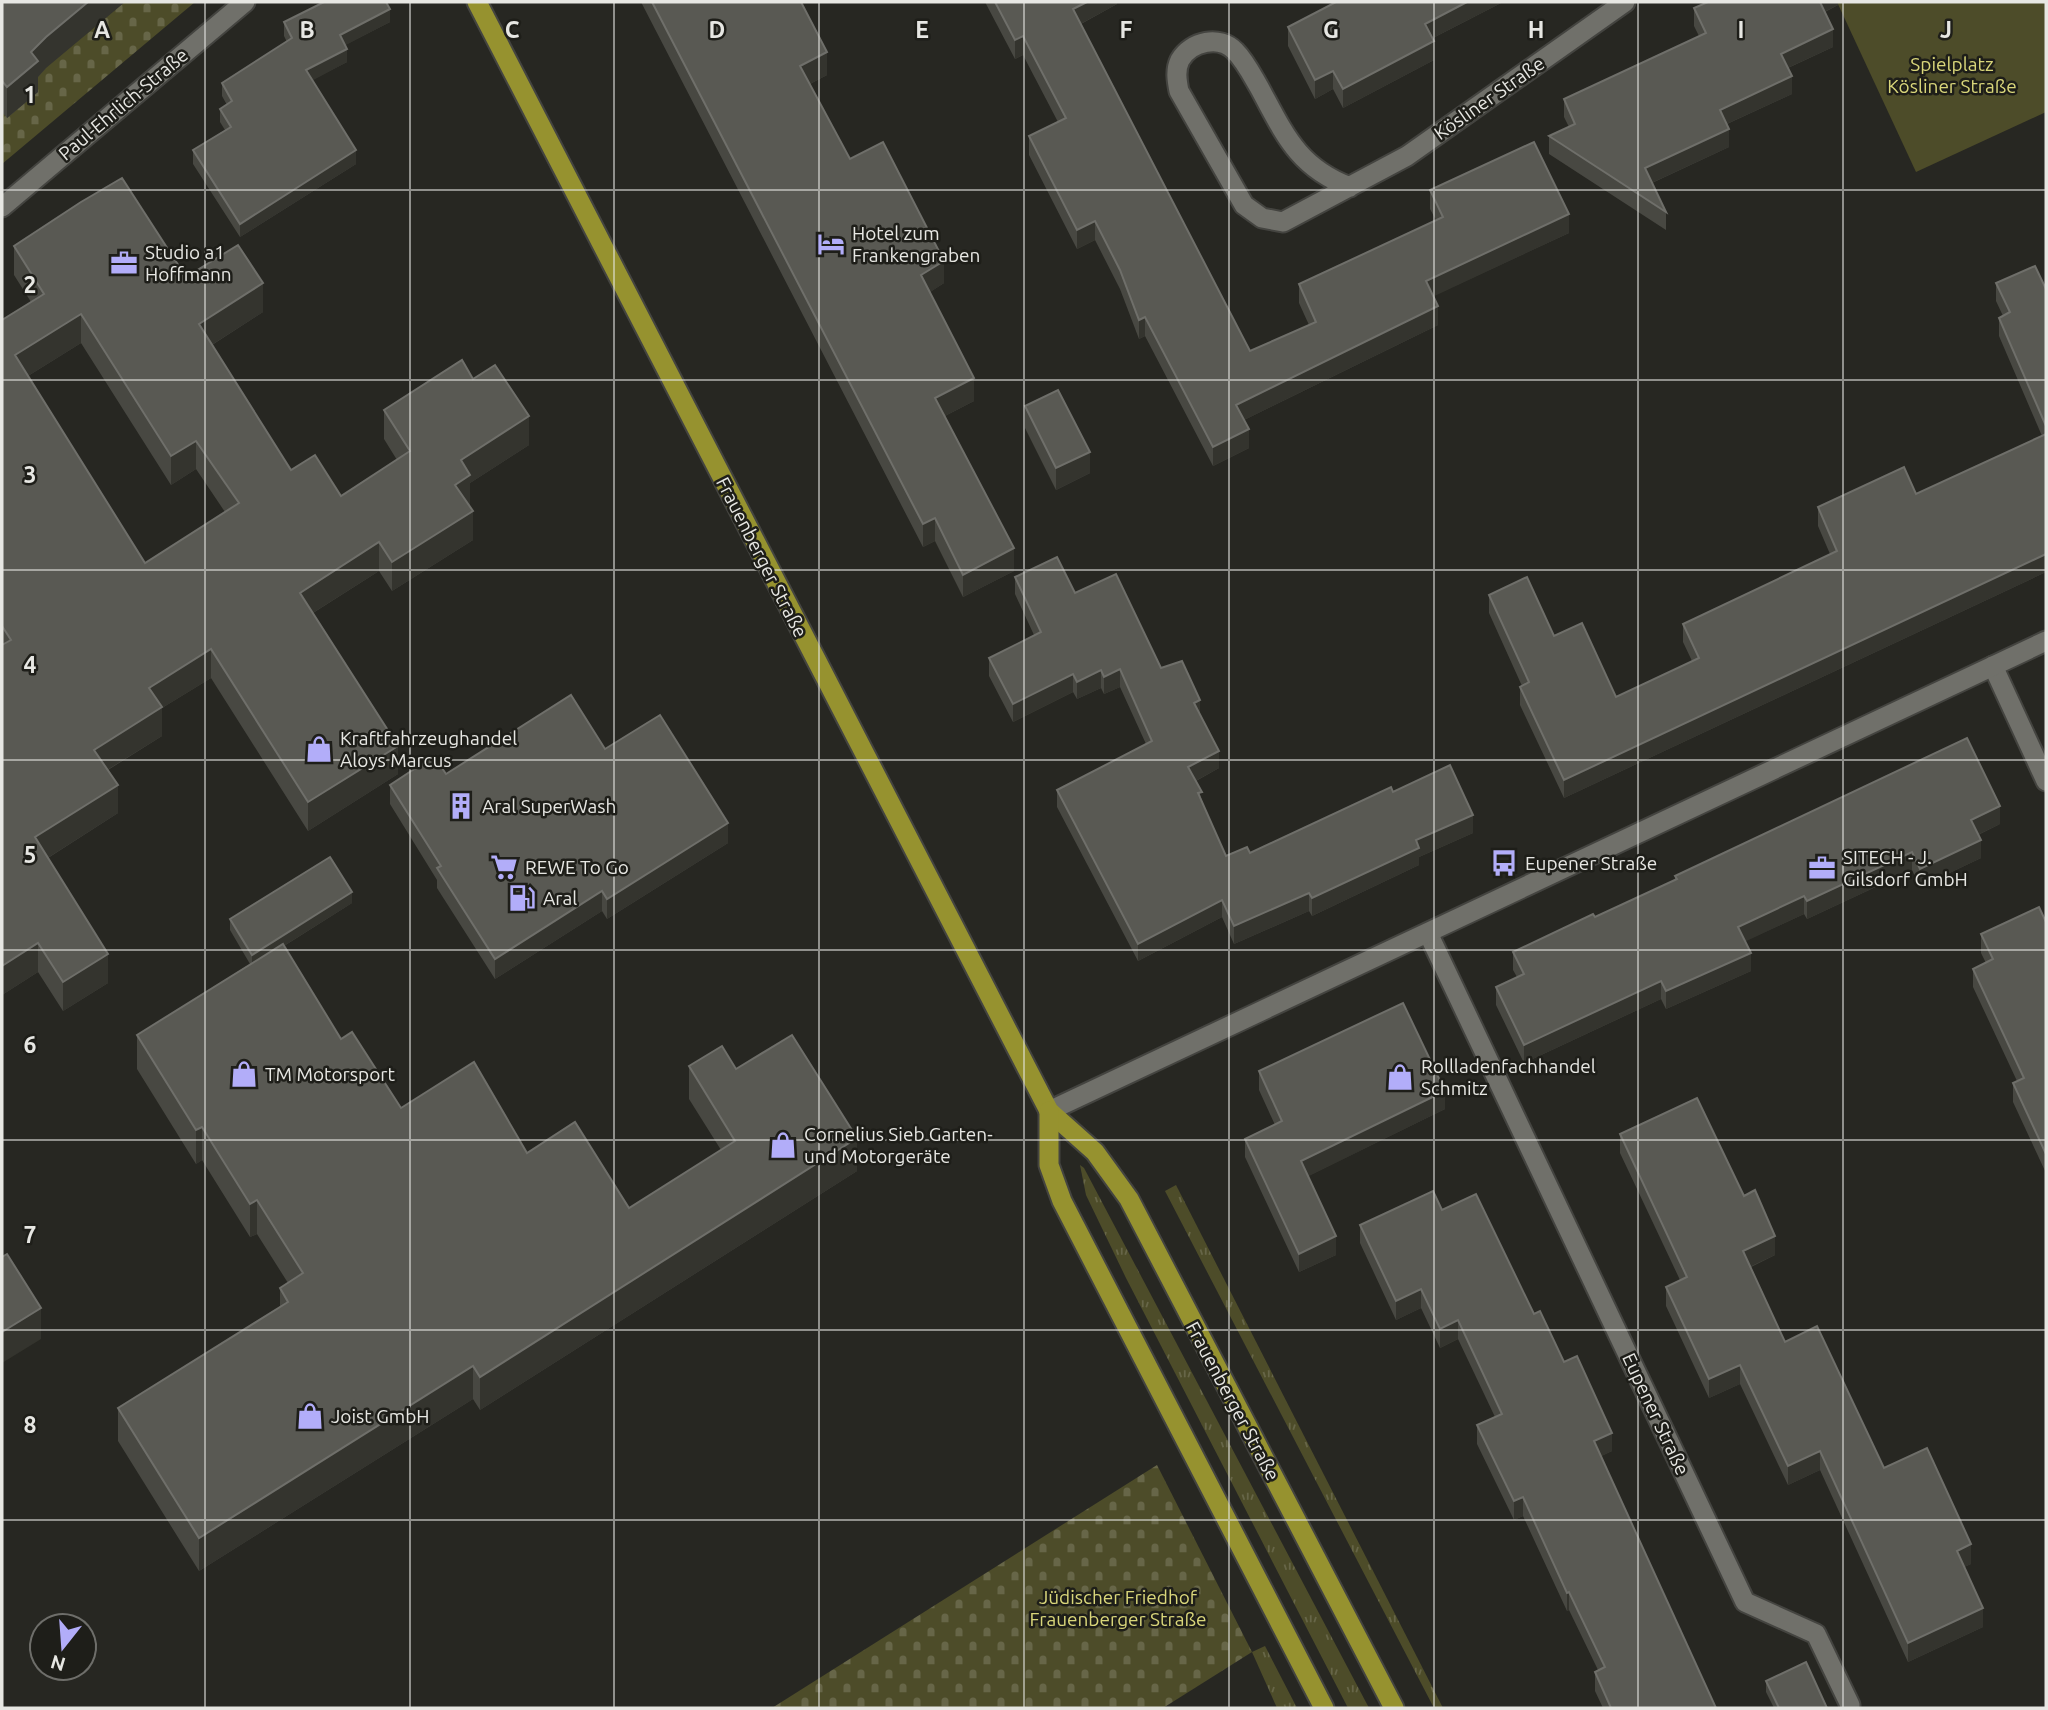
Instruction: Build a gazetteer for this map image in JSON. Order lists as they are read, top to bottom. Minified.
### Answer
{"streets":{"main road":["Frauenberger Straße"],"street":["Kösliner Straße","Paul-Ehrlich-Straße","Eupener Straße"]},"parks":["Spielplatz Kösliner Straße","Jüdischer Friedhof Frauenberger Straße"],"places":{"hotel":["Hotel zum Frankengraben"],"office":["Studio a1 Hoffmann","SITECH - J. Gilsdorf GmbH"],"shop":["Kraftfahrzeughandel Aloys Marcus","TM Motorsport","Rollladenfachhandel Schmitz","Cornelius Sieb Garten- und Motorgeräte","Joist GmbH"],"building":["Aral SuperWash"],"bus stop":["Eupener Straße"],"supermarket":["REWE To Go"],"fuel station":["Aral"]},"north":"bottom","grid":{"columns":["A","B","C","D","E","F","G","H","I","J"],"rows":["1","2","3","4","5","6","7","8"]}}
